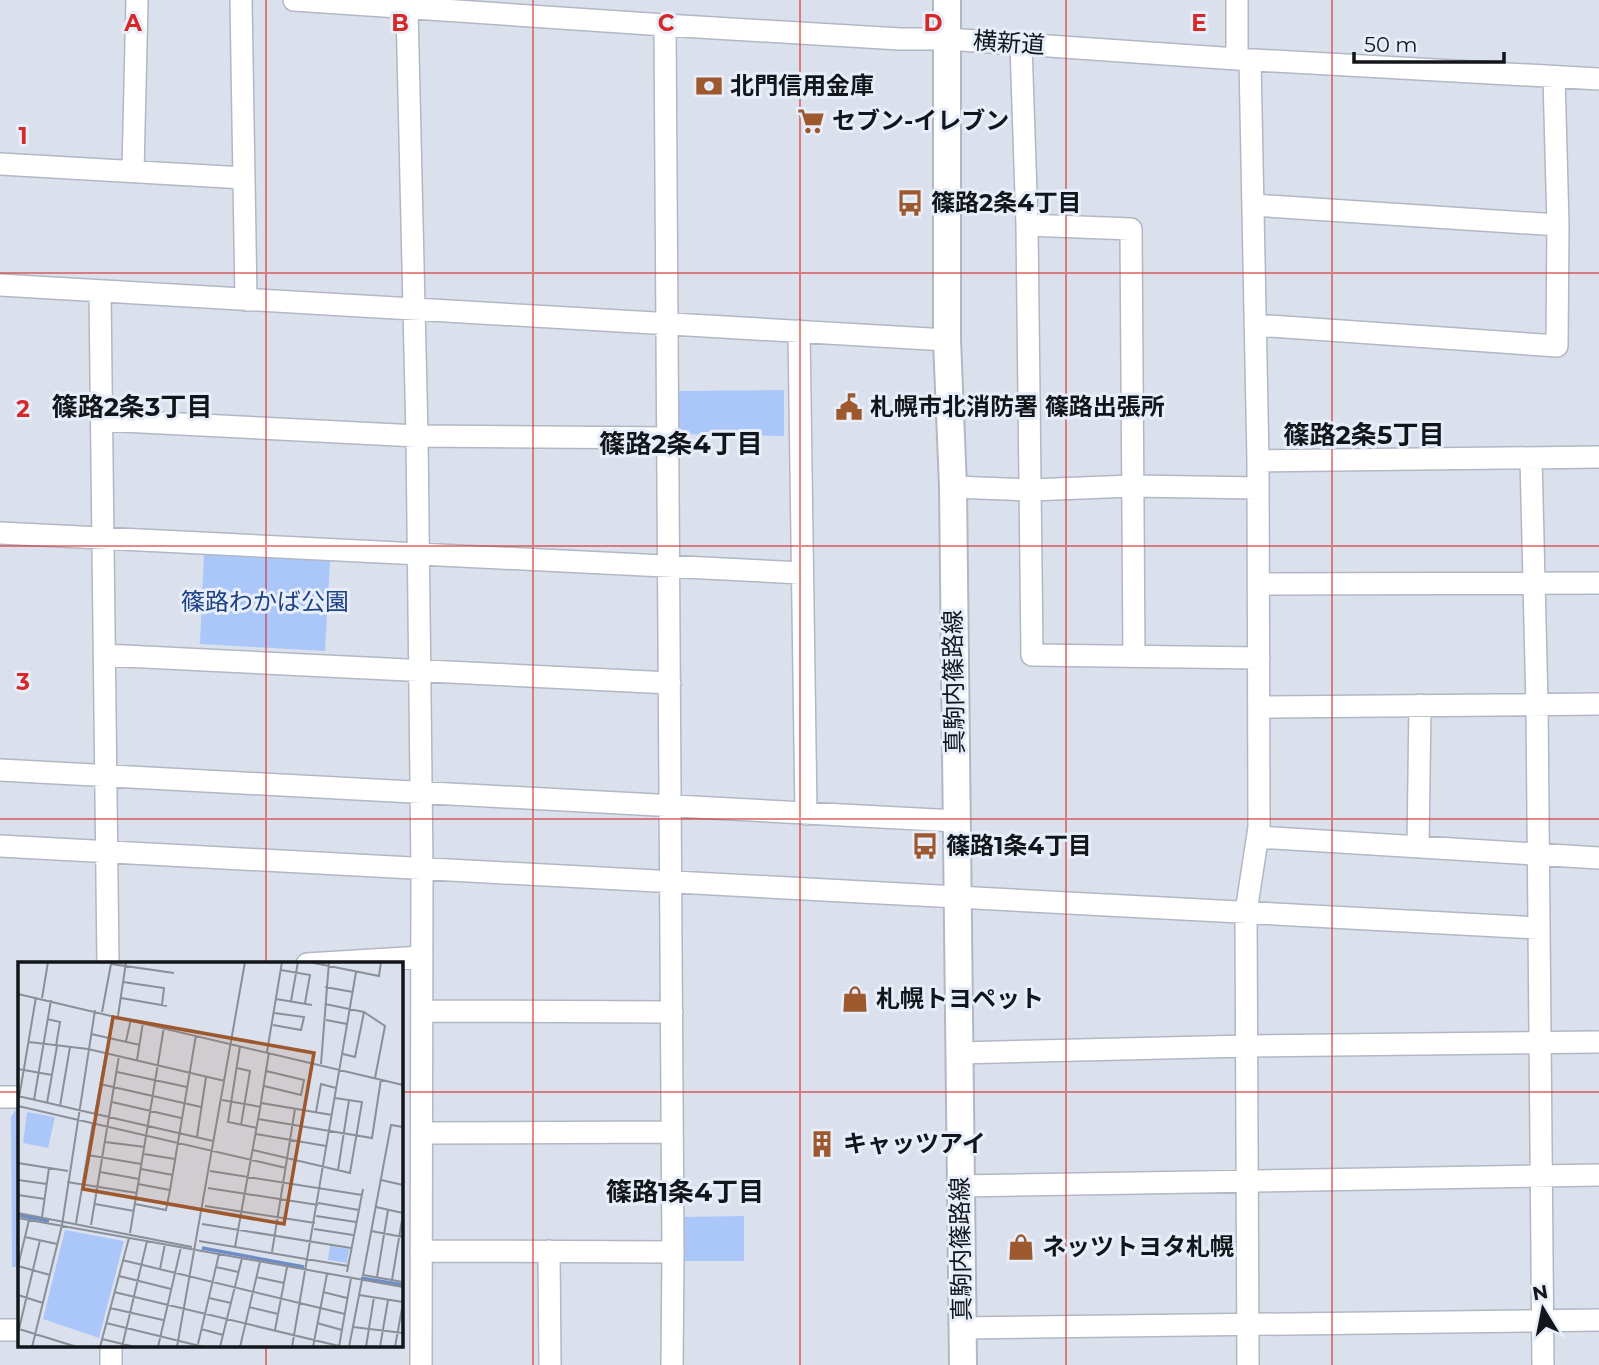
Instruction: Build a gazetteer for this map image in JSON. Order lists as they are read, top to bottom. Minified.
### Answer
{"streets":{"main road":["真駒内篠路線"],"street":["横新道"]},"crossings":[["横新道","真駒内篠路線"]],"districts":["篠路2条3丁目","篠路2条5丁目","篠路2条4丁目","篠路1条4丁目"],"parks":["篠路わかば公園"],"places":{"bank":["北門信用金庫"],"supermarket":["セブン-イレブン"],"bus stop":["篠路2条4丁目","篠路1条4丁目"],"public building":["札幌市北消防署 篠路出張所"],"shop":["札幌トヨペット","ネッツトヨタ札幌"],"building":["キャッツアイ"]},"scale_bar":"50 m","north":"top","grid":{"columns":["A","B","C","D","E"],"rows":["1","2","3"]}}
